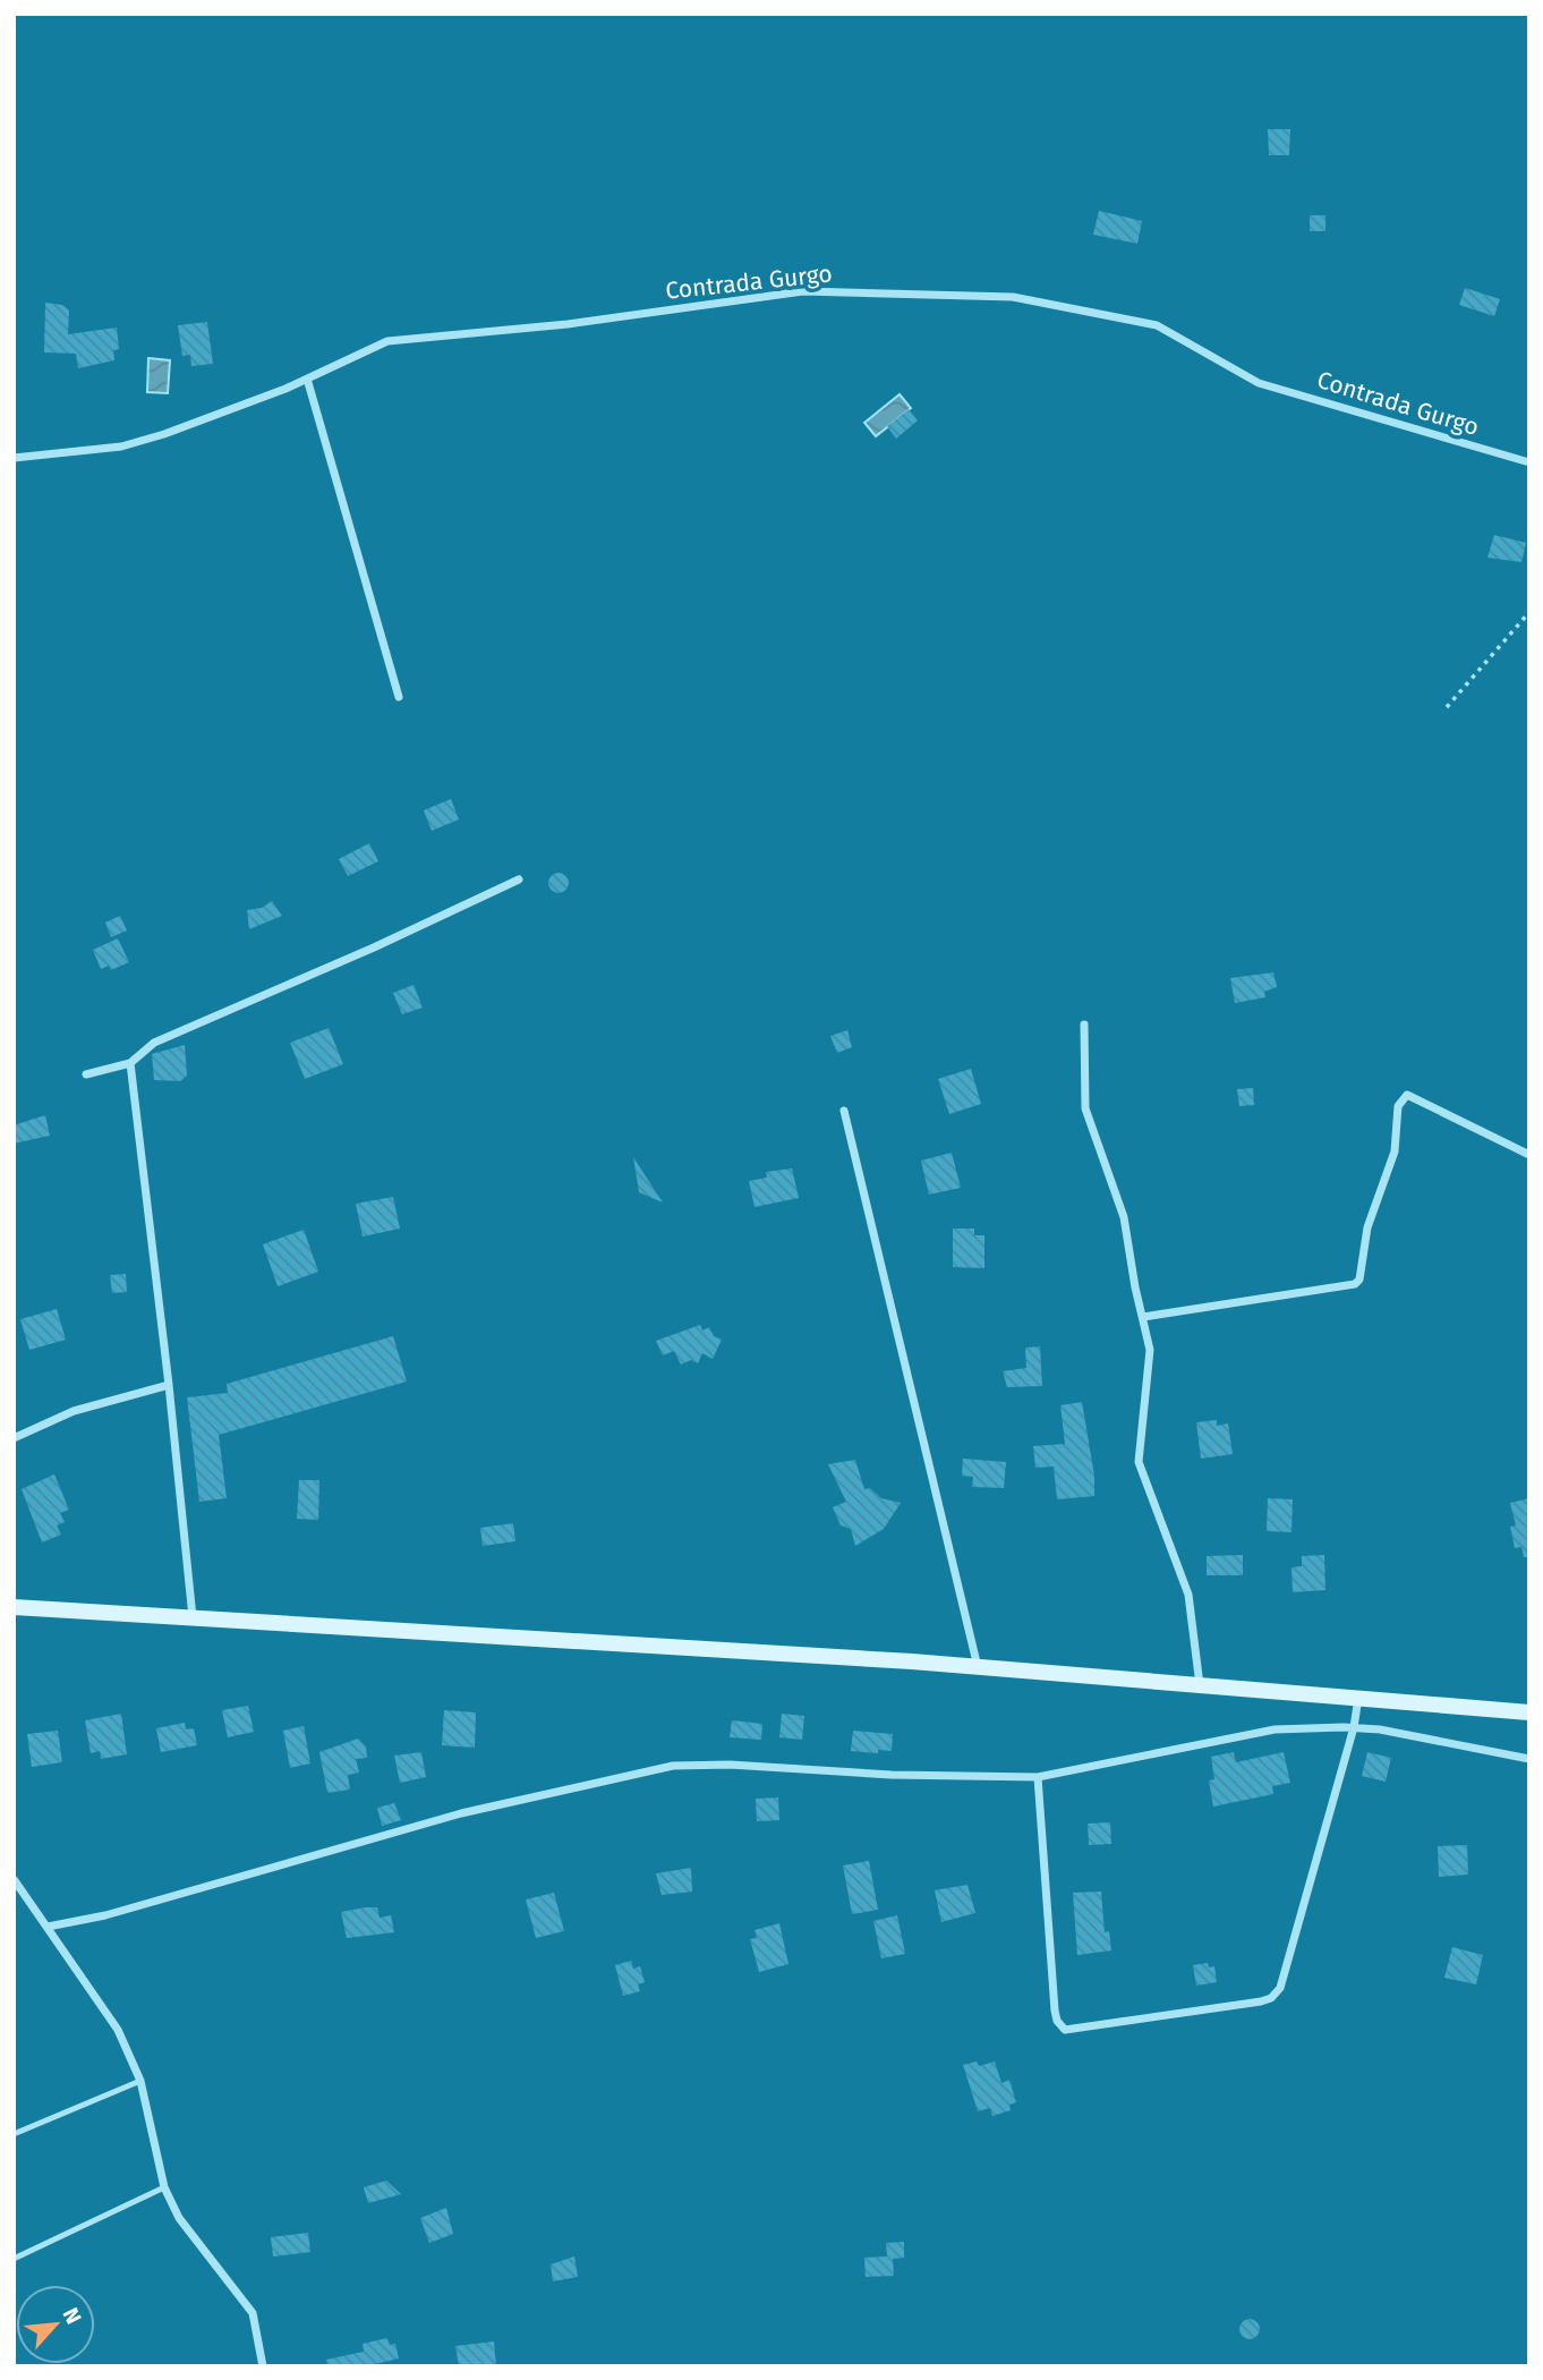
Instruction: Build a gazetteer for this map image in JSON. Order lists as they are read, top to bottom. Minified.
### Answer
{"streets":{"street":["Contrada Gurgo"]},"north":"top right"}
